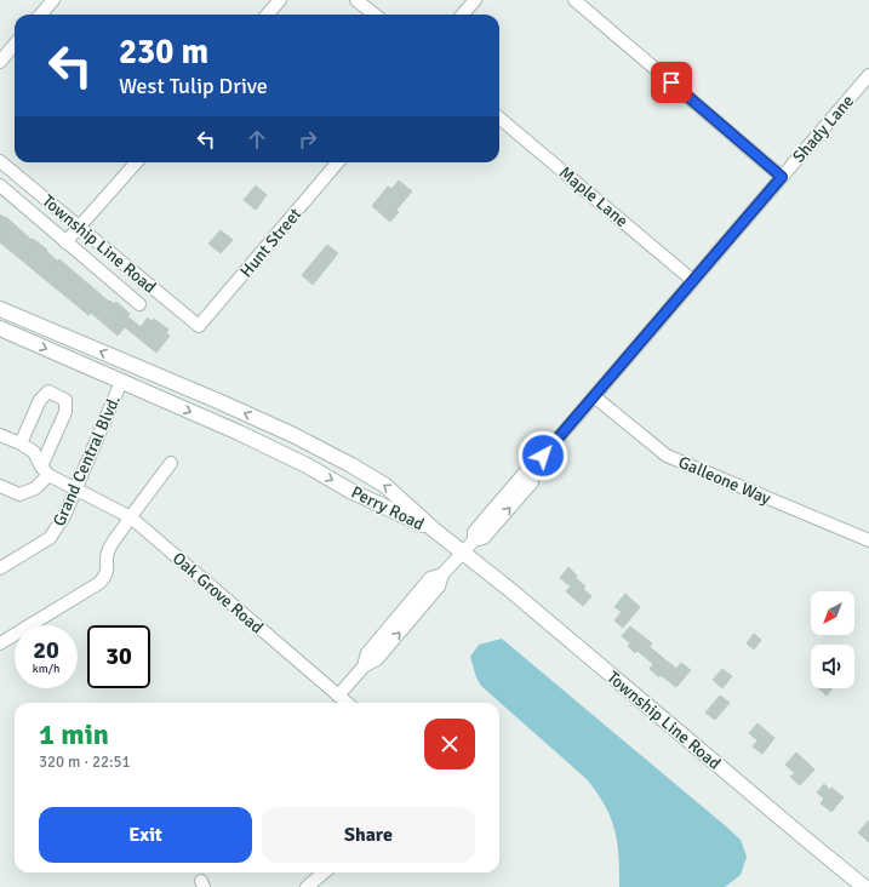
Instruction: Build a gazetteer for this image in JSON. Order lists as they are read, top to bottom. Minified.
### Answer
{"streets":{"street":["Shady Lane","Maple Lane","Hunt Street","Township Line Road","Grand Central Blvd.","Galleone Way","Perry Road","Oak Grove Road"]},"crossings":[["Shady Lane","Maple Lane"],["Shady Lane","Township Line Road"],["Shady Lane","Galleone Way"],["Hunt Street","Township Line Road"],["Township Line Road","Perry Road"],["Grand Central Blvd.","Perry Road"],["Grand Central Blvd.","Oak Grove Road"]],"north":"bottom left","page":{"turn":["230 m","West Tulip Drive"],"speed":"20 km/h","limit":"30","heading":["1 min","320 m · 22:51"],"buttons":["Exit","Share"]}}
